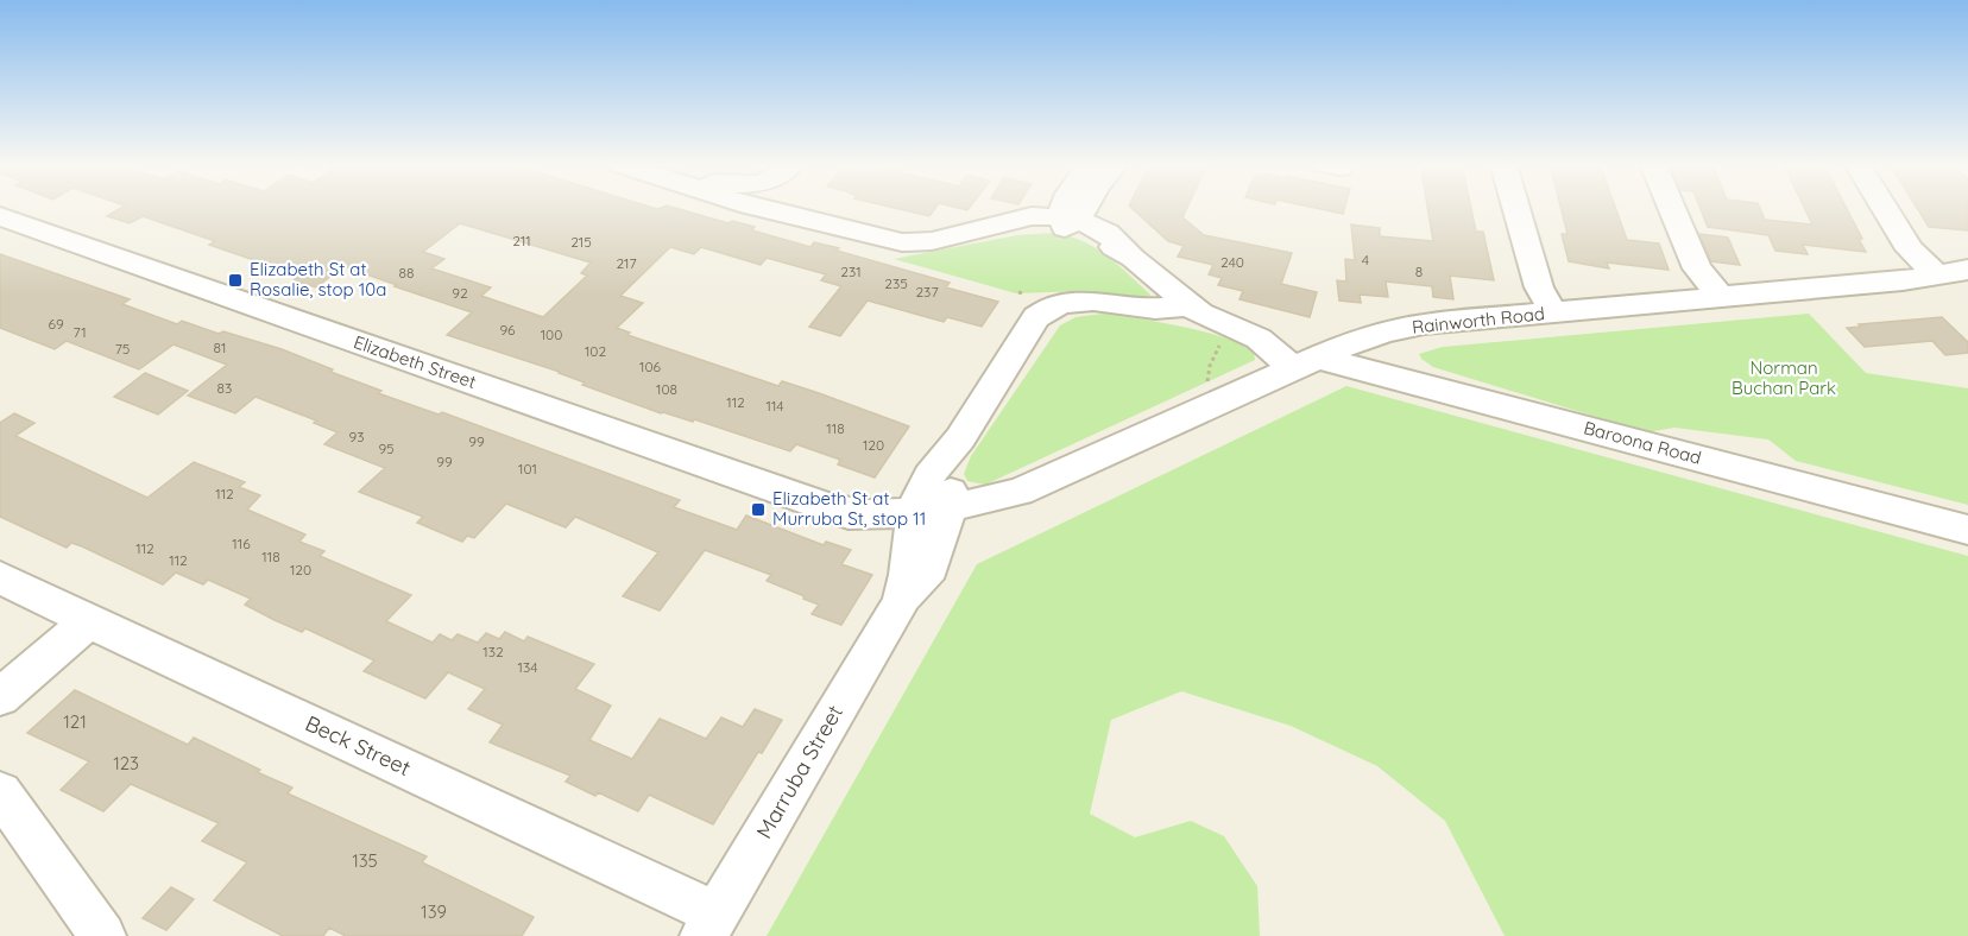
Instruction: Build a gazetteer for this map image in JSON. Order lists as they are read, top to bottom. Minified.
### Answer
{"streets":{"street":["Rainworth Road","Elizabeth Street","Baroona Road","Beck Street","Marruba Street"]},"crossings":[["Rainworth Road","Elizabeth Street"],["Rainworth Road","Baroona Road"],["Rainworth Road","Marruba Street"],["Elizabeth Street","Marruba Street"],["Baroona Road","Marruba Street"],["Beck Street","Marruba Street"]],"parks":["Norman Buchan Park"],"places":{"transit":["Elizabeth St at Rosalie, stop 10a","Elizabeth St at Murruba St, stop 11"]},"house_numbers":["211","215","4","240","217","231","8","88","235","237","92","69","96","71","100","81","75","102","106","83","108","112","114","118","93","99","120","95","99","101","112","116","112","118","112","120","132","134","121","123","135","139"]}
